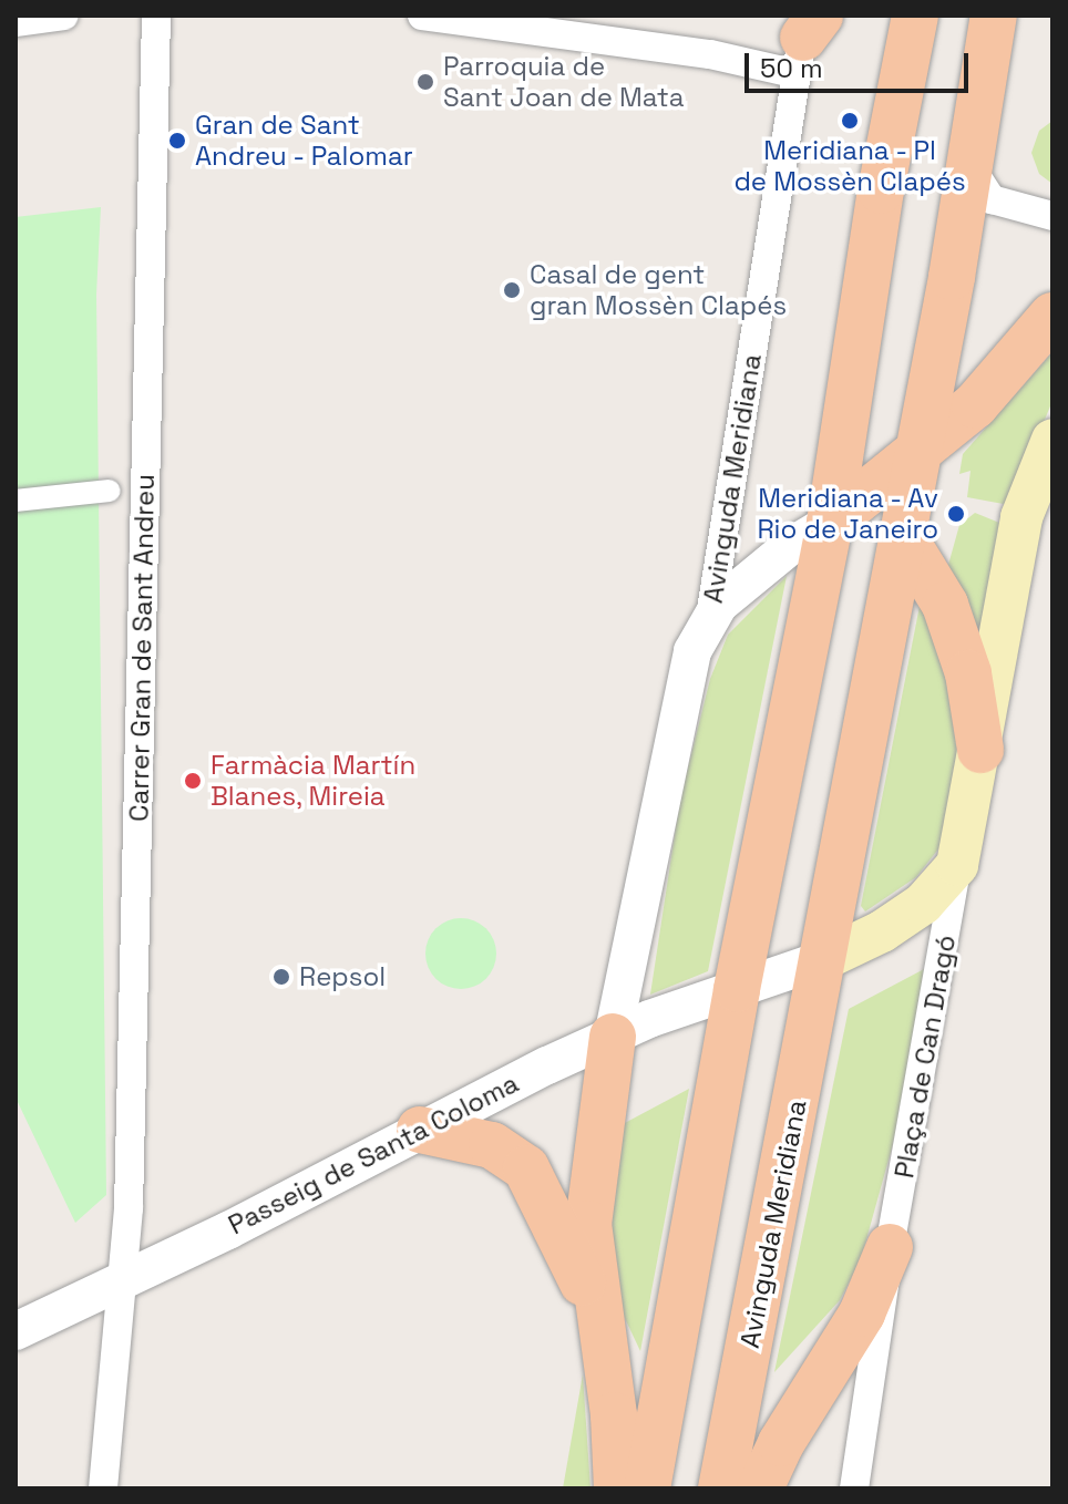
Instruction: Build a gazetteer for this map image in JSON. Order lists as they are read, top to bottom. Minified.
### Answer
{"streets":{"main road":["Avinguda Meridiana","Plaça de Can Dragó"],"street":["Carrer Gran de Sant Andreu","Passeig de Santa Coloma"]},"crossings":[["Avinguda Meridiana","Plaça de Can Dragó"],["Avinguda Meridiana","Passeig de Santa Coloma"],["Carrer Gran de Sant Andreu","Passeig de Santa Coloma"]],"places":["Parroquia de Sant Joan de Mata","Meridiana - Pl de Mossèn Clapés","Gran de Sant Andreu - Palomar","Casal de gent gran Mossèn Clapés","Meridiana - Av Rio de Janeiro","Farmàcia Martín Blanes, Mireia","Repsol"],"scale_bar":"50 m"}
